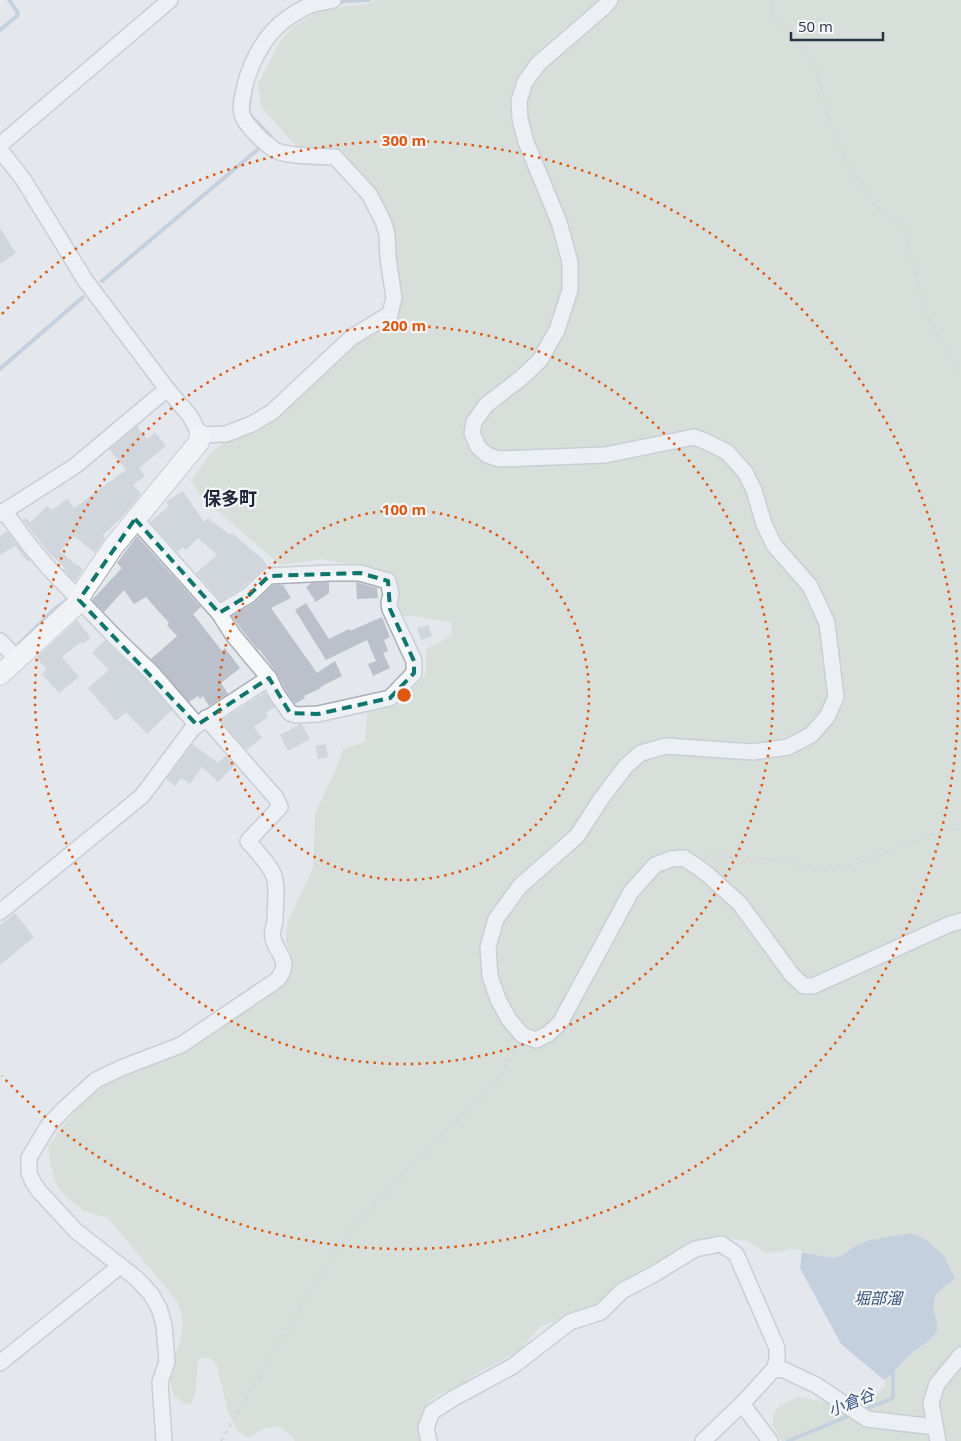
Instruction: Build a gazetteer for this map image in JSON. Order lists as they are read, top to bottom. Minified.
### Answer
{"districts":["保多町"],"water":["堀部溜","小倉谷"],"scale_bar":"50 m","rings":["300 m","200 m","100 m"]}
